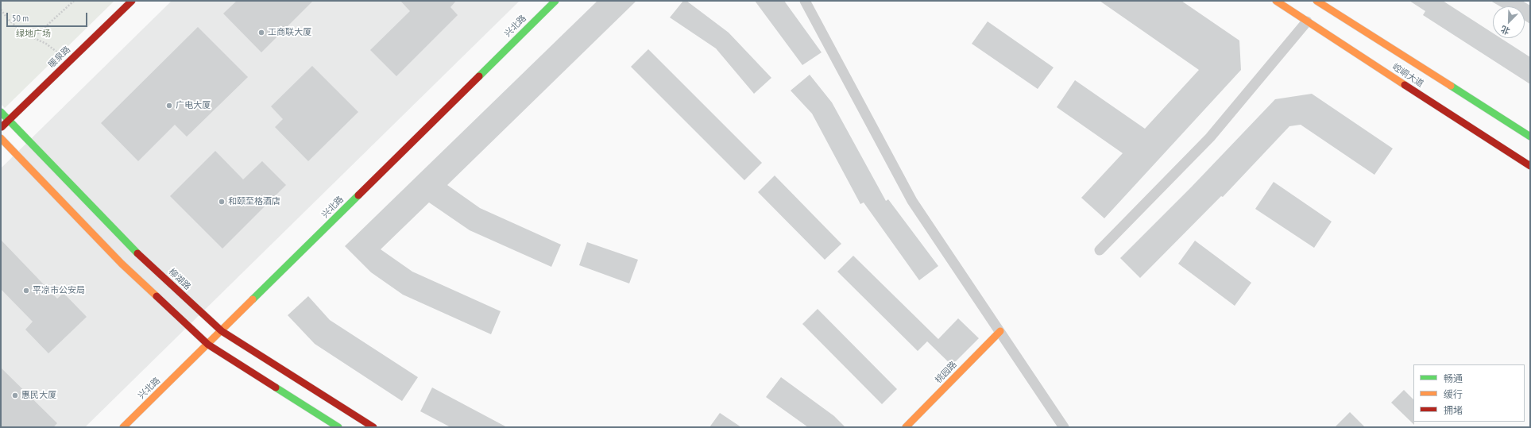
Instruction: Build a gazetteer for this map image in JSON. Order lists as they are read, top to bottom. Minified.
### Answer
{"streets":{"main road":["兴北路","暖泉路","崆峒大道","柳湖路","桃园路"]},"crossings":[["兴北路","柳湖路"],["暖泉路","柳湖路"]],"parks":["绿地广场"],"places":["工商联大厦","广电大厦","和颐至格酒店","平凉市公安局","惠民大厦"],"legend":["畅通","缓行","拥堵"],"scale_bar":"50 m","north":"bottom left"}
